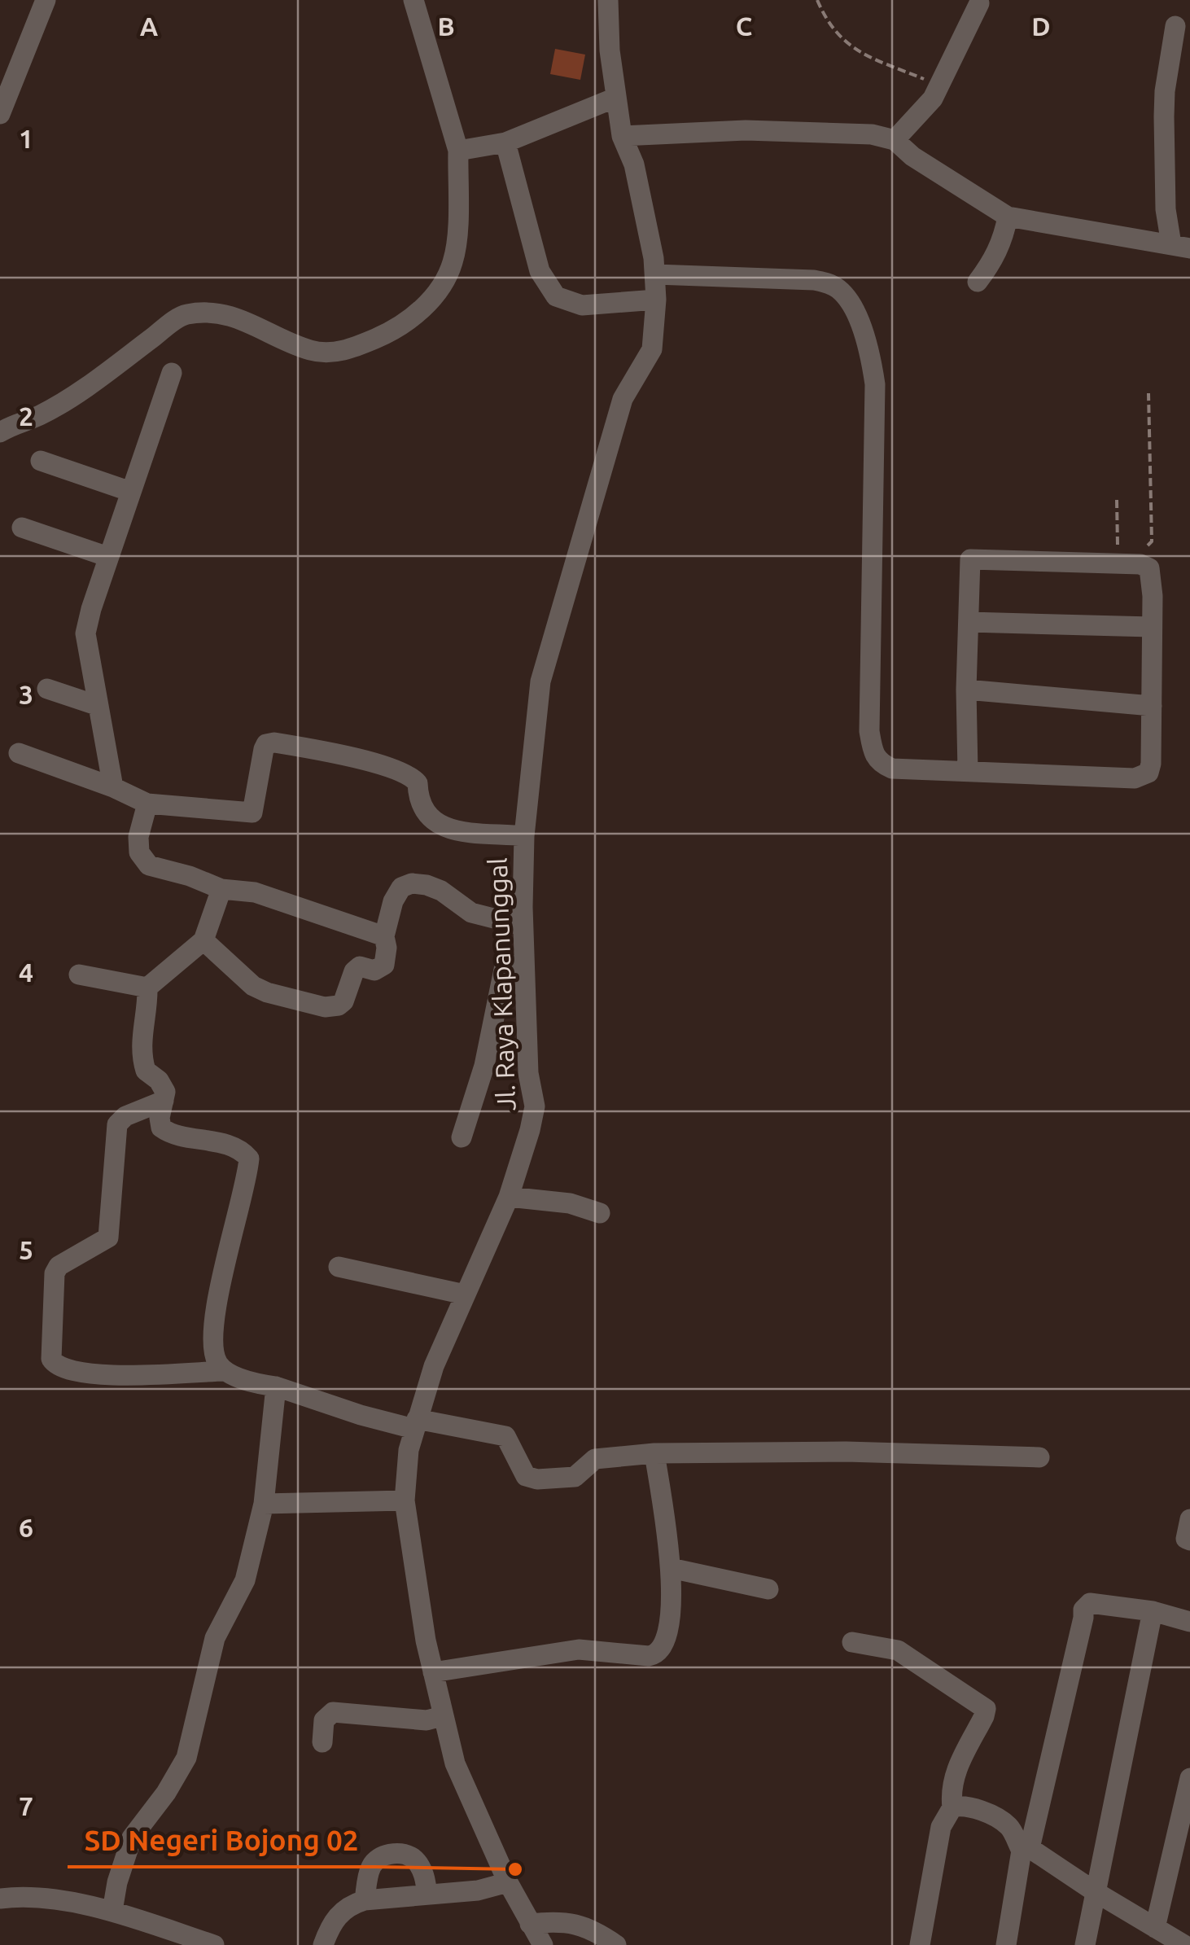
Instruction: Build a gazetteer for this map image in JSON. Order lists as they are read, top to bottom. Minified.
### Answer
{"streets":{"street":["Jl. Raya Klapanunggal"]},"places":["SD Negeri Bojong 02"],"grid":{"columns":["A","B","C","D"],"rows":["1","2","3","4","5","6","7"]}}
